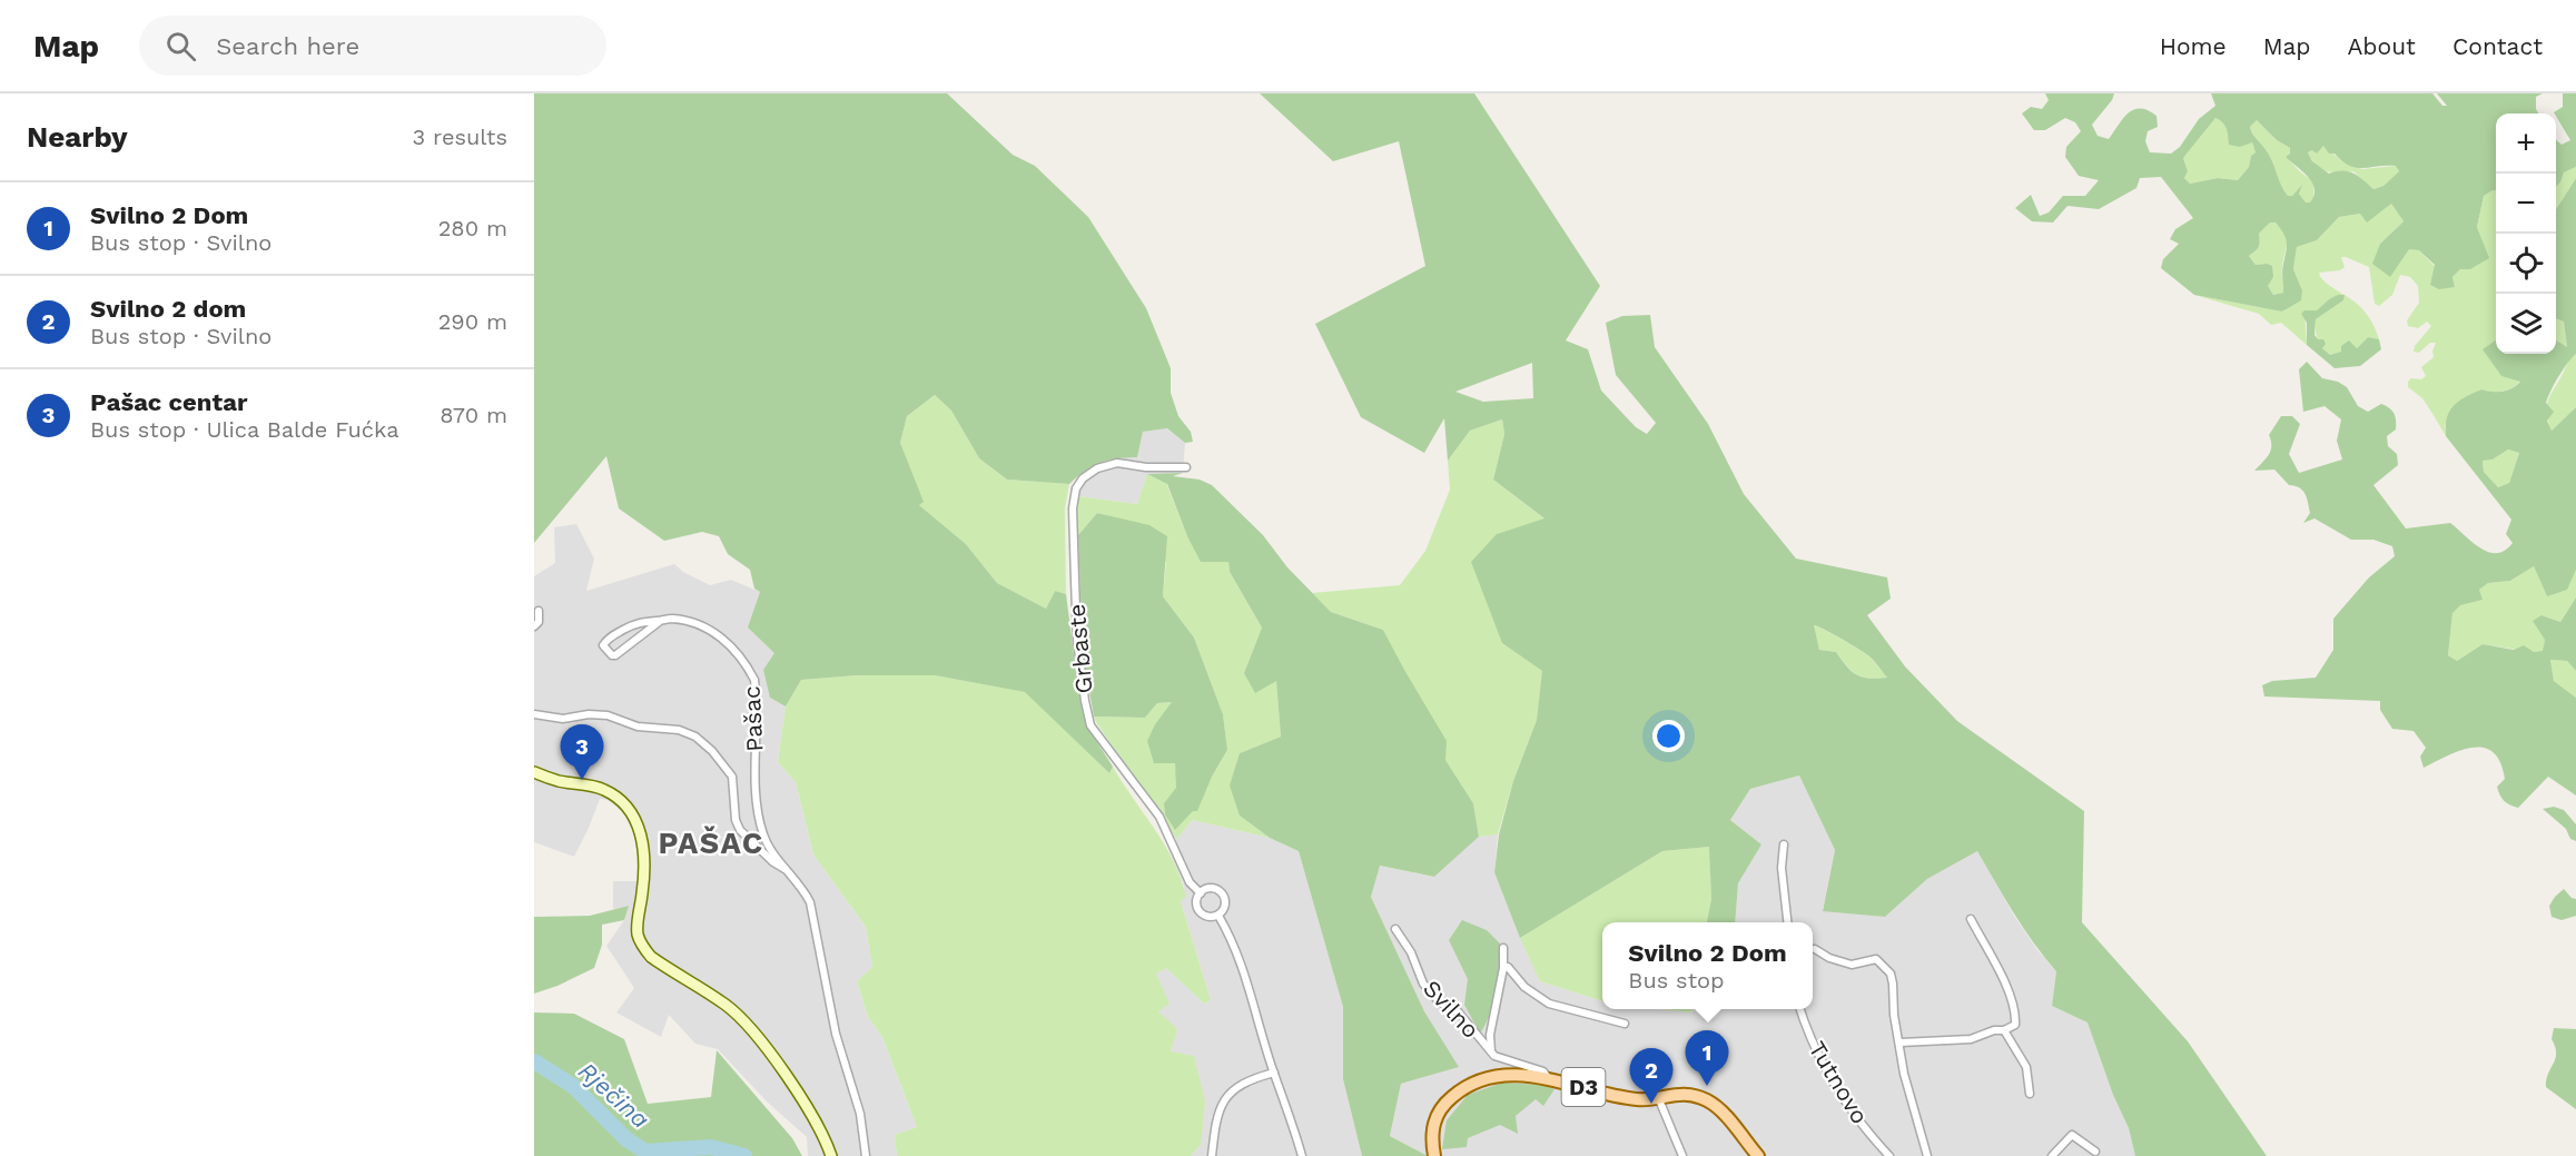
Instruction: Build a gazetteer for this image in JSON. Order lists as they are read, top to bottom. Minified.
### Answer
{"streets":{"main road":["Svilno","D3"],"street":["Grbaste","Pašac","Tutnovo"]},"districts":["PAŠAC"],"water":["Rječina"],"page":{"header":"Map","search":"Search here","nav":["Home","Map","About","Contact"],"heading":["Nearby","3 results"],"map_buttons":["+","−"],"list":[{"mark":"1","name":"Svilno 2 Dom","note":"Bus stop · Svilno","value":"280 m"},{"mark":"2","name":"Svilno 2 dom","note":"Bus stop · Svilno","value":"290 m"},{"mark":"3","name":"Pašac centar","note":"Bus stop · Ulica Balde Fućka","value":"870 m"}],"pins":["3","1","2"],"popup":["Svilno 2 Dom","Bus stop"]}}
